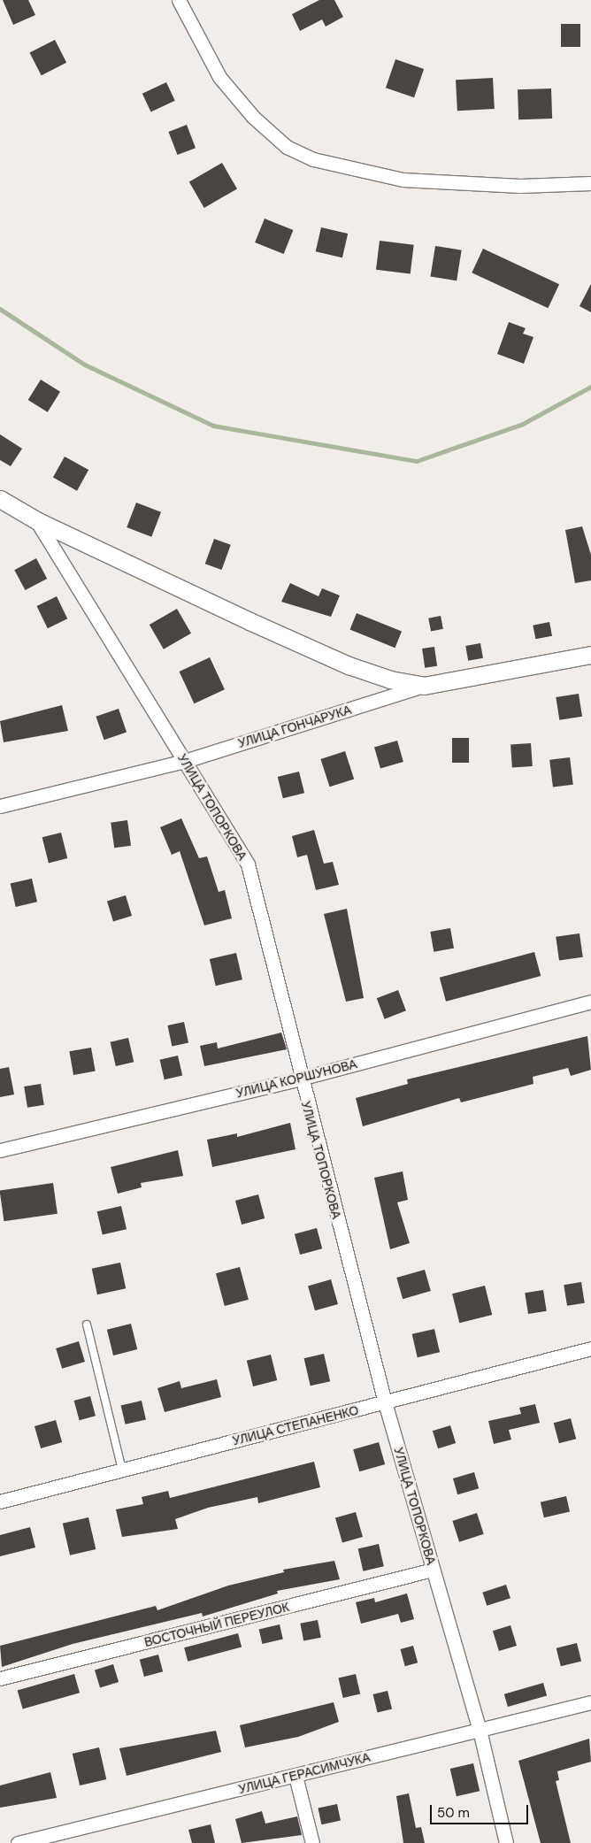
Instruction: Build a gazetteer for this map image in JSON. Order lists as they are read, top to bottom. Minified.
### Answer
{"streets":{"street":["УЛИЦА ГОНЧАРУКА","УЛИЦА ТОПОРКОВА","УЛИЦА КОРШУНОВА","УЛИЦА СТЕПАНЕНКО","ВОСТОЧНЫЙ ПЕРЕУЛОК","УЛИЦА ГЕРАСИМЧУКА"]},"crossings":[["УЛИЦА ГОНЧАРУКА","УЛИЦА ТОПОРКОВА"],["УЛИЦА ТОПОРКОВА","УЛИЦА КОРШУНОВА"],["УЛИЦА ТОПОРКОВА","УЛИЦА СТЕПАНЕНКО"],["УЛИЦА ТОПОРКОВА","ВОСТОЧНЫЙ ПЕРЕУЛОК"],["УЛИЦА ТОПОРКОВА","УЛИЦА ГЕРАСИМЧУКА"]],"scale_bar":"50 m"}
